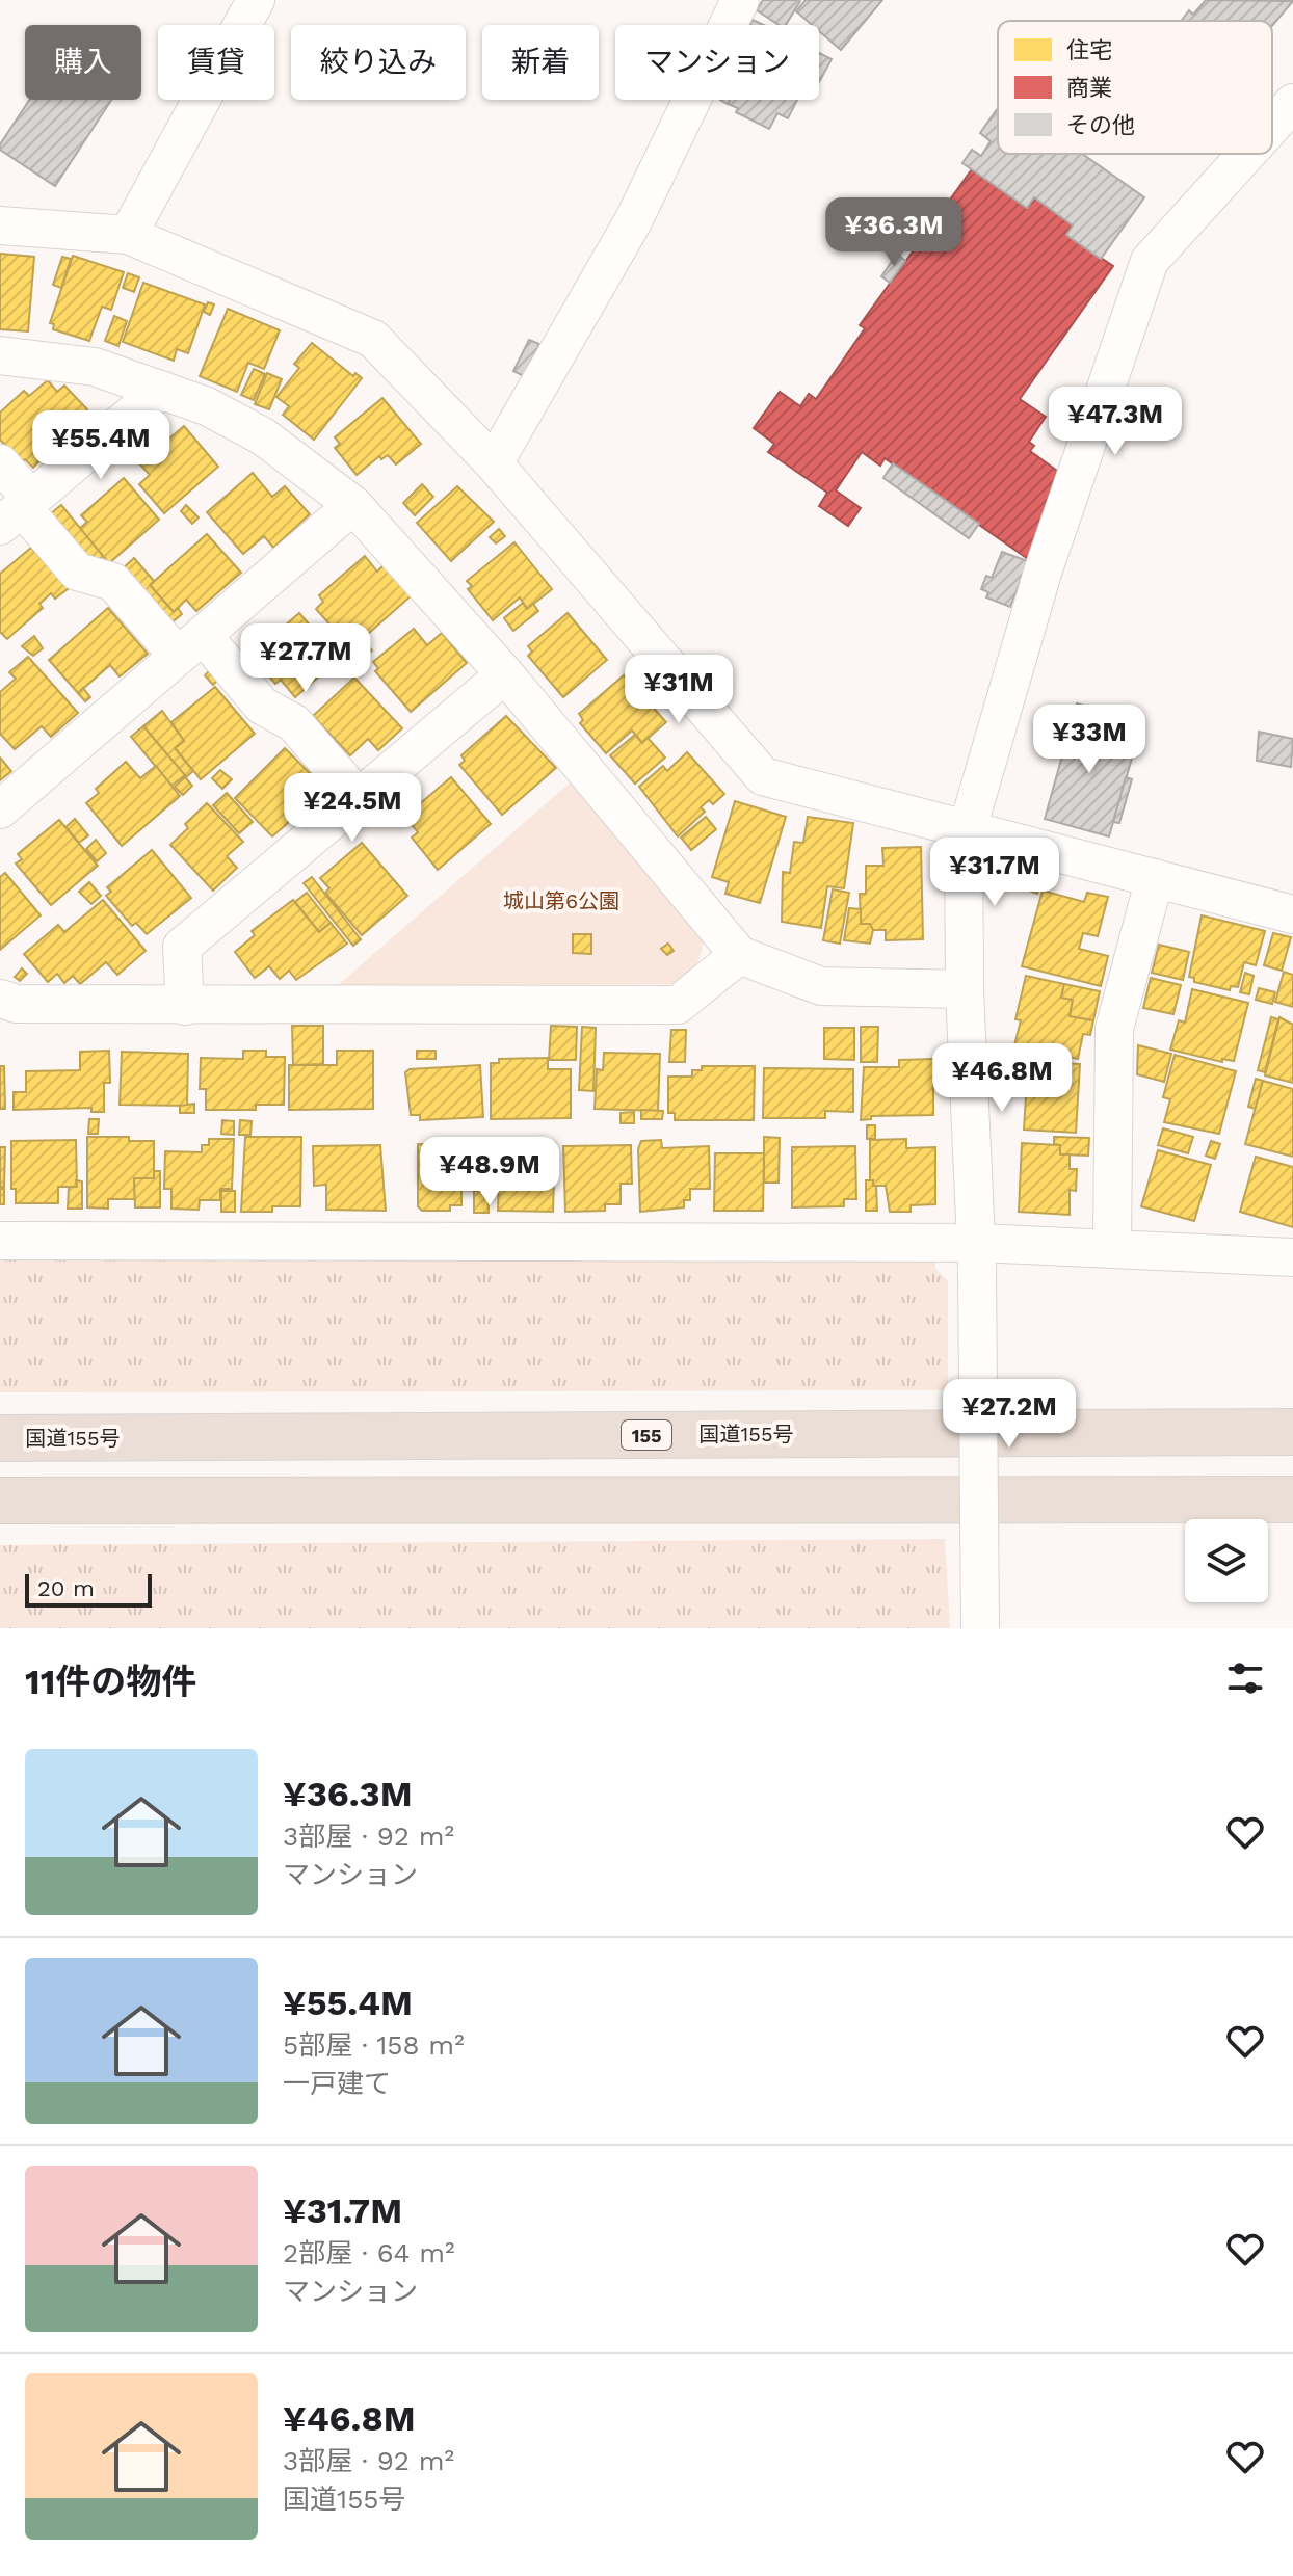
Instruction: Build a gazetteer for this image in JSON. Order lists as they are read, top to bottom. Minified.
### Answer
{"streets":{"highway":["国道155号","155"]},"parks":["城山第6公園"],"legend":["住宅","商業","その他"],"scale_bar":"20 m","page":{"chip":["購入","賃貸","絞り込み","新着","マンション"],"price":["¥36.3M","¥47.3M","¥55.4M","¥27.7M","¥31M","¥33M","¥24.5M","¥31.7M","¥46.8M","¥48.9M","¥27.2M"],"scale":"20 m","heading":"11件の物件","list":[{"name":"¥36.3M","note":"3部屋 · 92 m² · マンション"},{"name":"¥55.4M","note":"5部屋 · 158 m² · 一戸建て"},{"name":"¥31.7M","note":"2部屋 · 64 m² · マンション"},{"name":"¥46.8M","note":"3部屋 · 92 m² · 国道155号"}]}}
